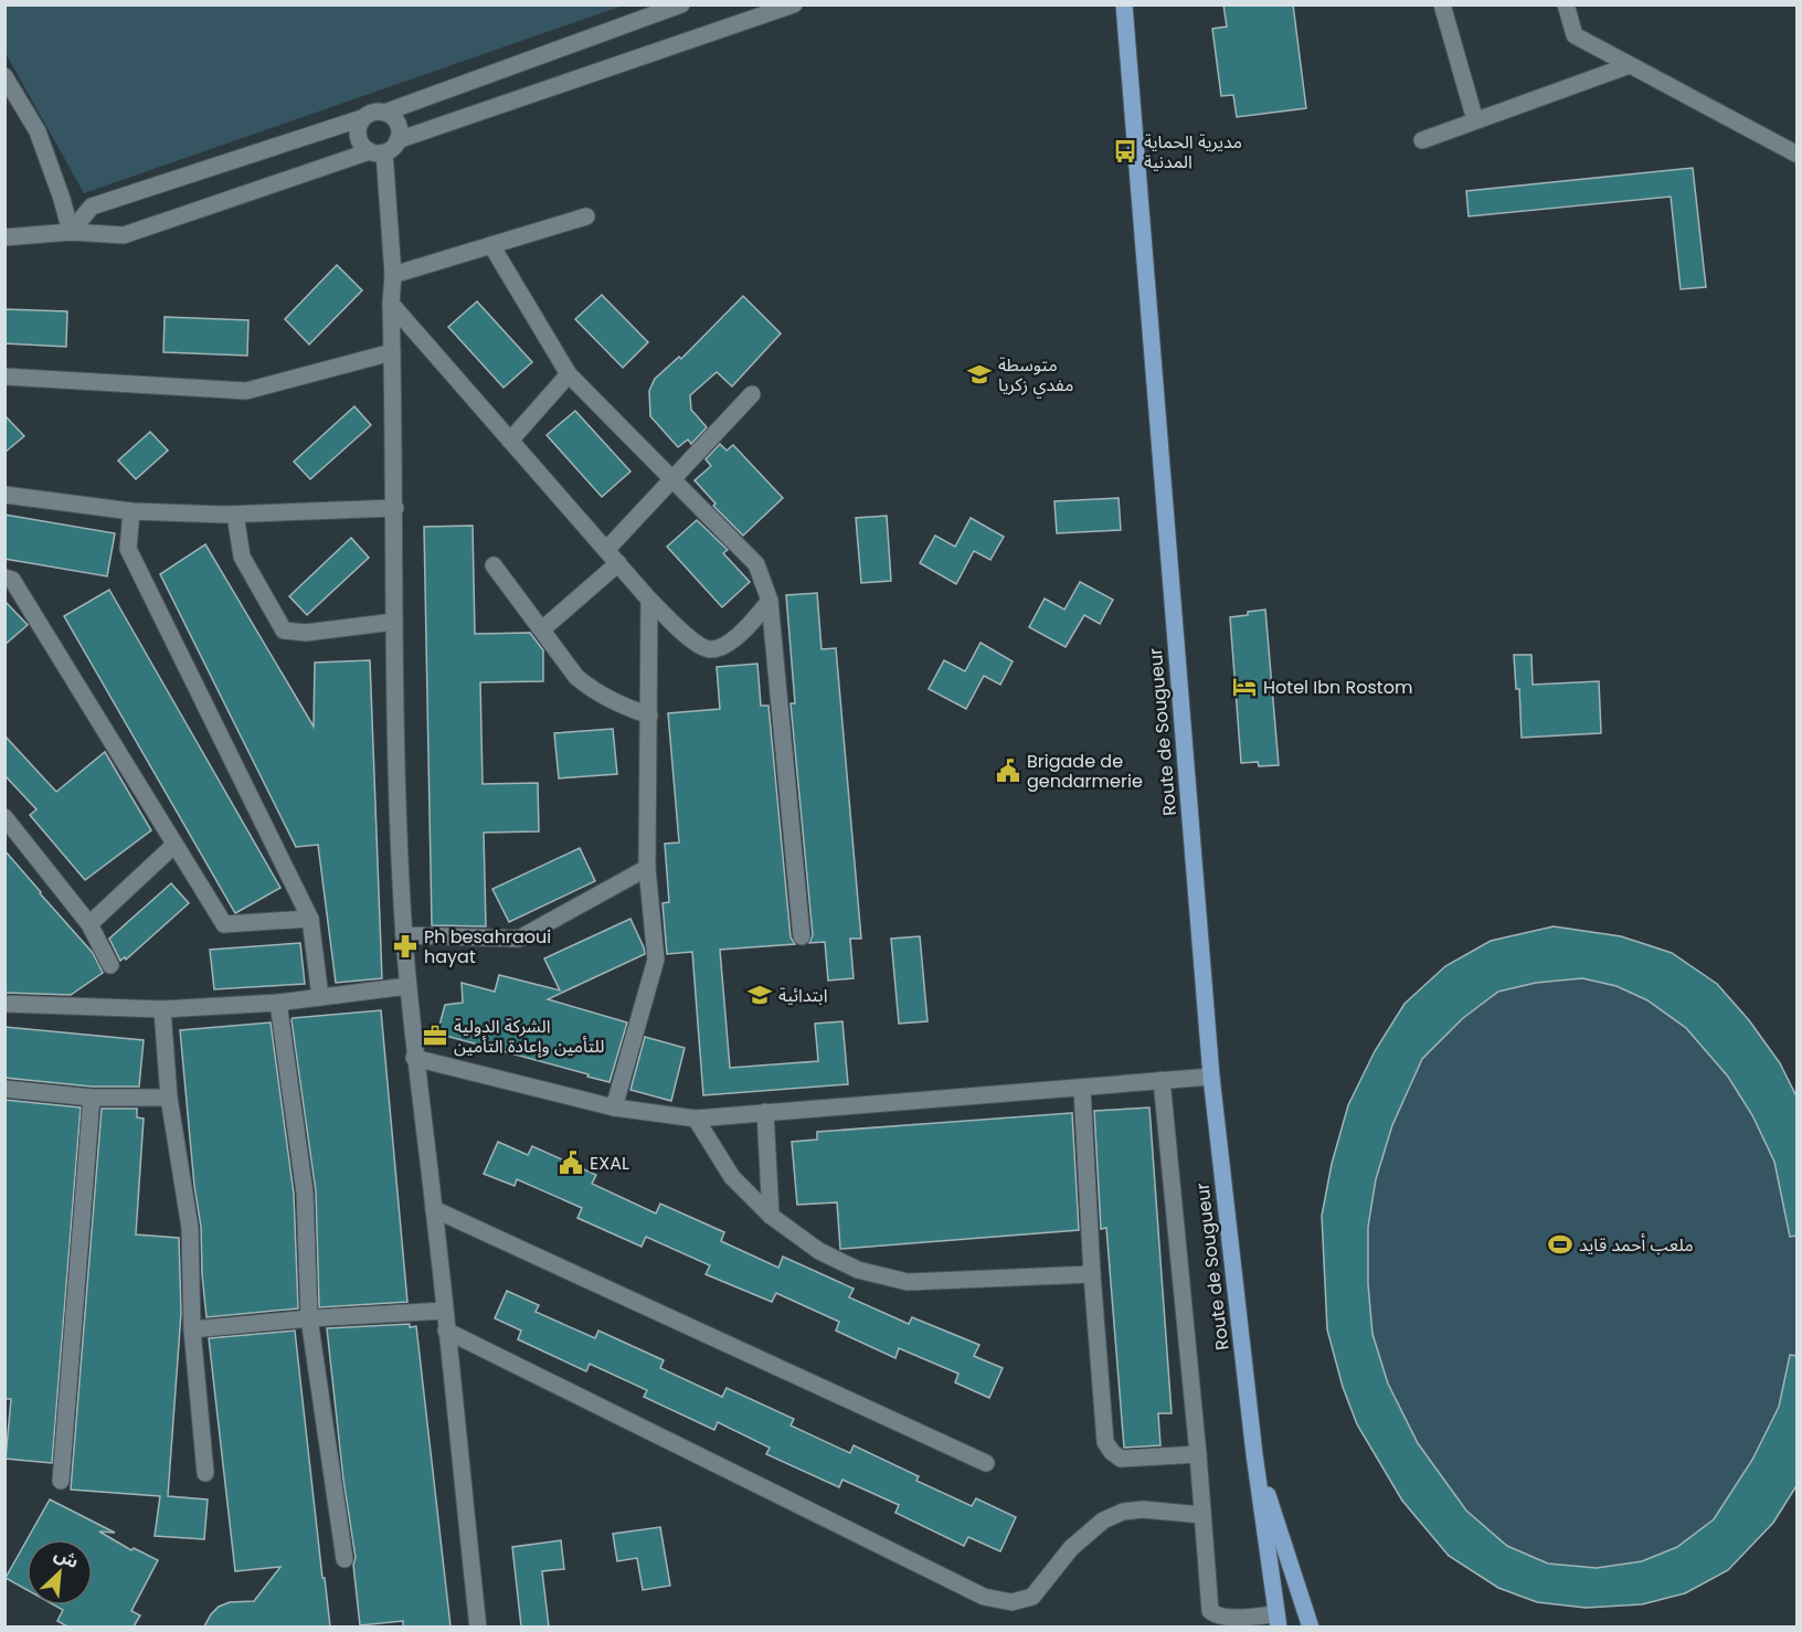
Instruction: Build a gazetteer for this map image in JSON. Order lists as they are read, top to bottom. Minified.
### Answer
{"streets":{"main road":["Route de Sougueur"]},"places":{"bus stop":["مديرية الحماية المدنية"],"school or university":["متوسطة مفدي زكريا","ابتدائية"],"hotel":["Hotel Ibn Rostom"],"public building":["Brigade de gendarmerie","EXAL"],"pharmacy":["Ph besahraoui hayat"],"office":["الشركة الدولية للتأمين وإعادة التأمين"],"sports":["ملعب أحمد قايد"]},"north":"top right"}
